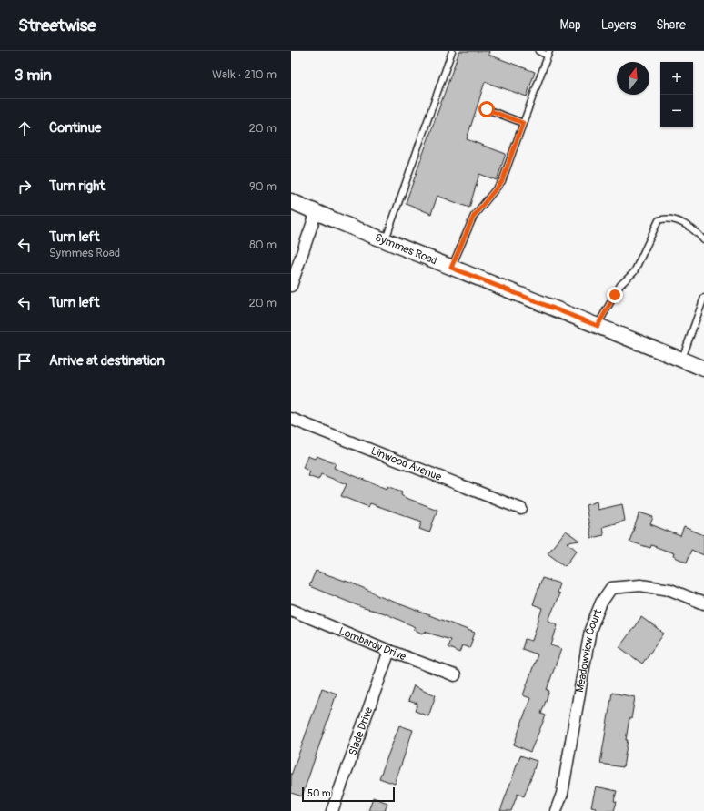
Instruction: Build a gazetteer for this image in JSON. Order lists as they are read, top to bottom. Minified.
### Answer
{"streets":{"main road":["Symmes Road"],"street":["Linwood Avenue","Lombardy Drive","Meadowview Court","Slade Drive"]},"crossings":[["Lombardy Drive","Slade Drive"]],"scale_bar":"50 m","north":"top","page":{"header":"Streetwise","nav":["Map","Layers","Share"],"heading":["3 min","Walk · 210 m"],"map_buttons":["+","−"],"list":[["Continue","20 m"],["Turn right","90 m"],["Turn left","Symmes Road","80 m"],["Turn left","20 m"],"Arrive at destination"],"scale":"50 m"}}
